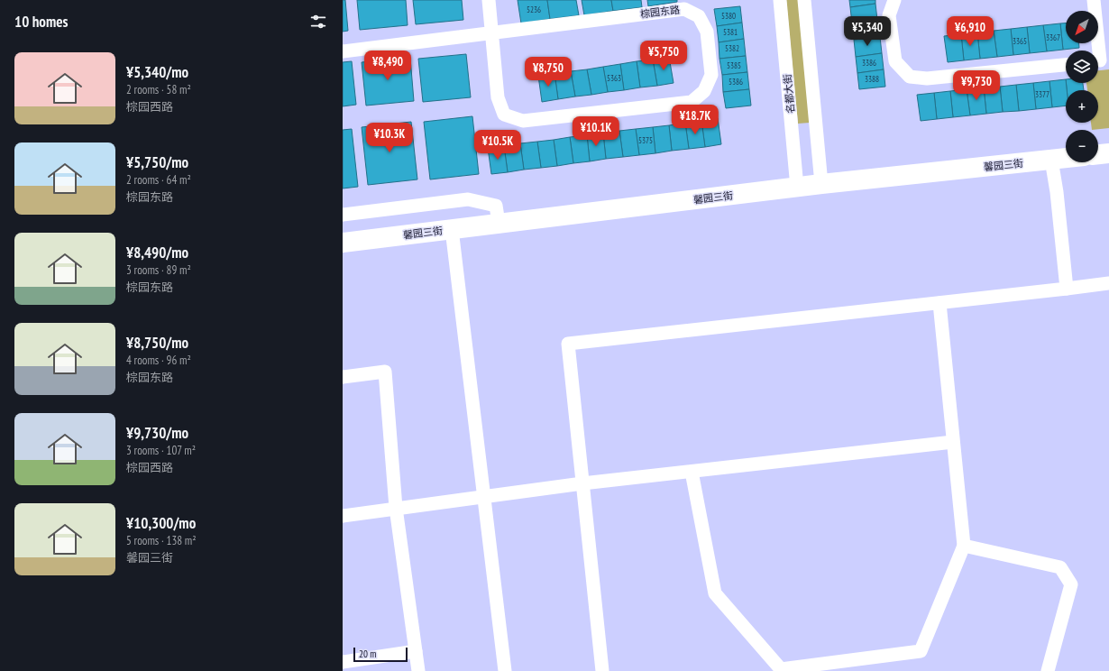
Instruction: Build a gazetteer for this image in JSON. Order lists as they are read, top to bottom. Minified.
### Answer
{"streets":{"street":["棕园东路","名都大街","馨园三街"]},"crossings":[["名都大街","馨园三街"]],"house_numbers":["5236","5380","5381","3367","3365","5382","3386","5385","5363","3388","5386","3377","5375"],"scale_bar":"20 m","north":"bottom left","page":{"heading":"10 homes","map_buttons":["+","−"],"price":["¥5,340","¥6,910","¥5,750","¥8,490","¥8,750","¥9,730","¥18.7K","¥10.1K","¥10.3K","¥10.5K"],"list":[{"name":"¥5,340/mo","note":"2 rooms · 58 m² · 棕园西路"},{"name":"¥5,750/mo","note":"2 rooms · 64 m² · 棕园东路"},{"name":"¥8,490/mo","note":"3 rooms · 89 m² · 棕园东路"},{"name":"¥8,750/mo","note":"4 rooms · 96 m² · 棕园东路"},{"name":"¥9,730/mo","note":"3 rooms · 107 m² · 棕园西路"},{"name":"¥10,300/mo","note":"5 rooms · 138 m² · 馨园三街"}],"scale":"20 m"}}
